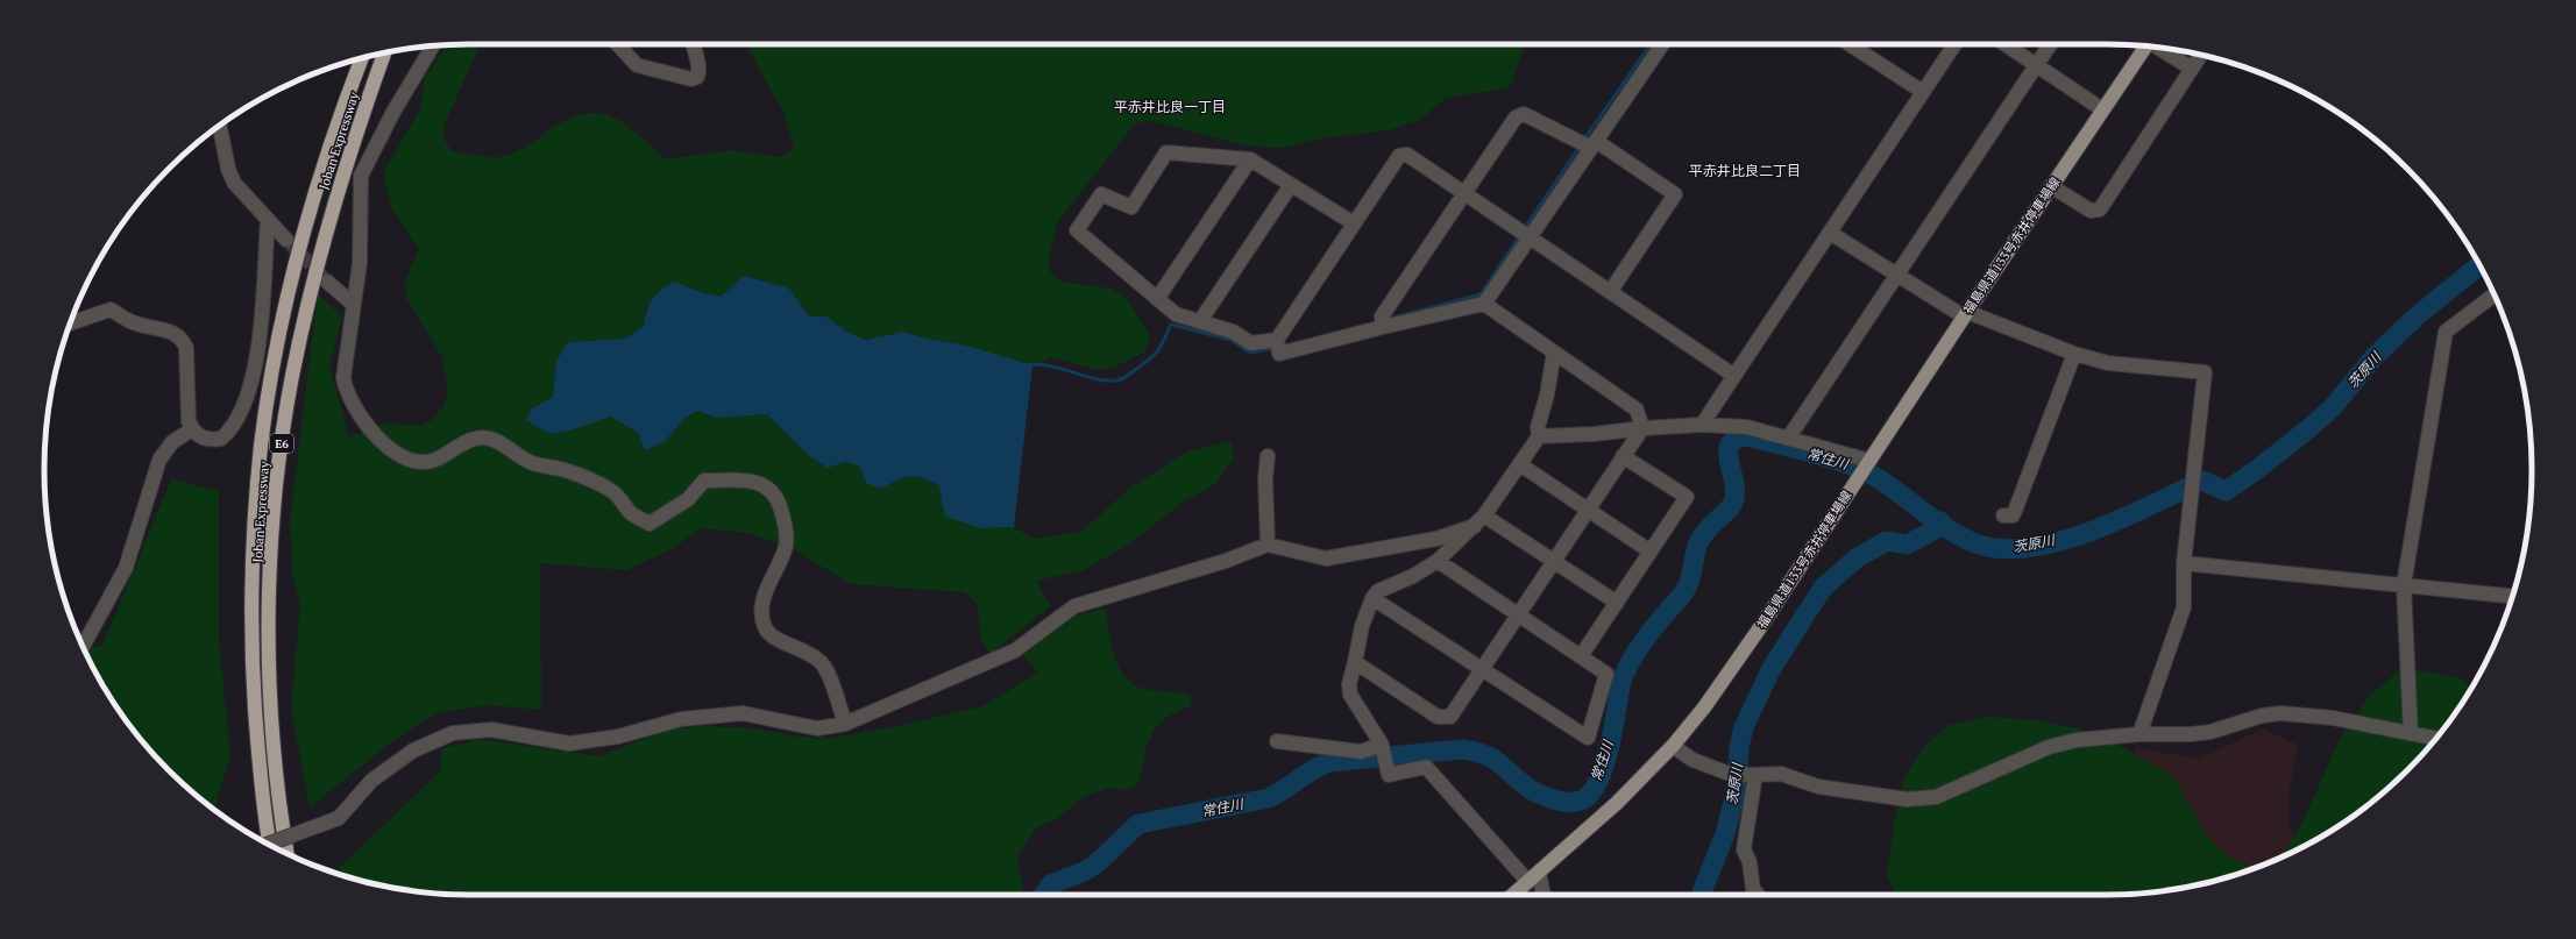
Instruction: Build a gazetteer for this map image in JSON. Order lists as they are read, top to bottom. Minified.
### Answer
{"streets":{"highway":["Joban Expressway","E6"],"main road":["福島県道133号赤井停車場線"]},"districts":["平赤井比良一丁目","平赤井比良二丁目"],"water":["茨原川","常住川"]}
